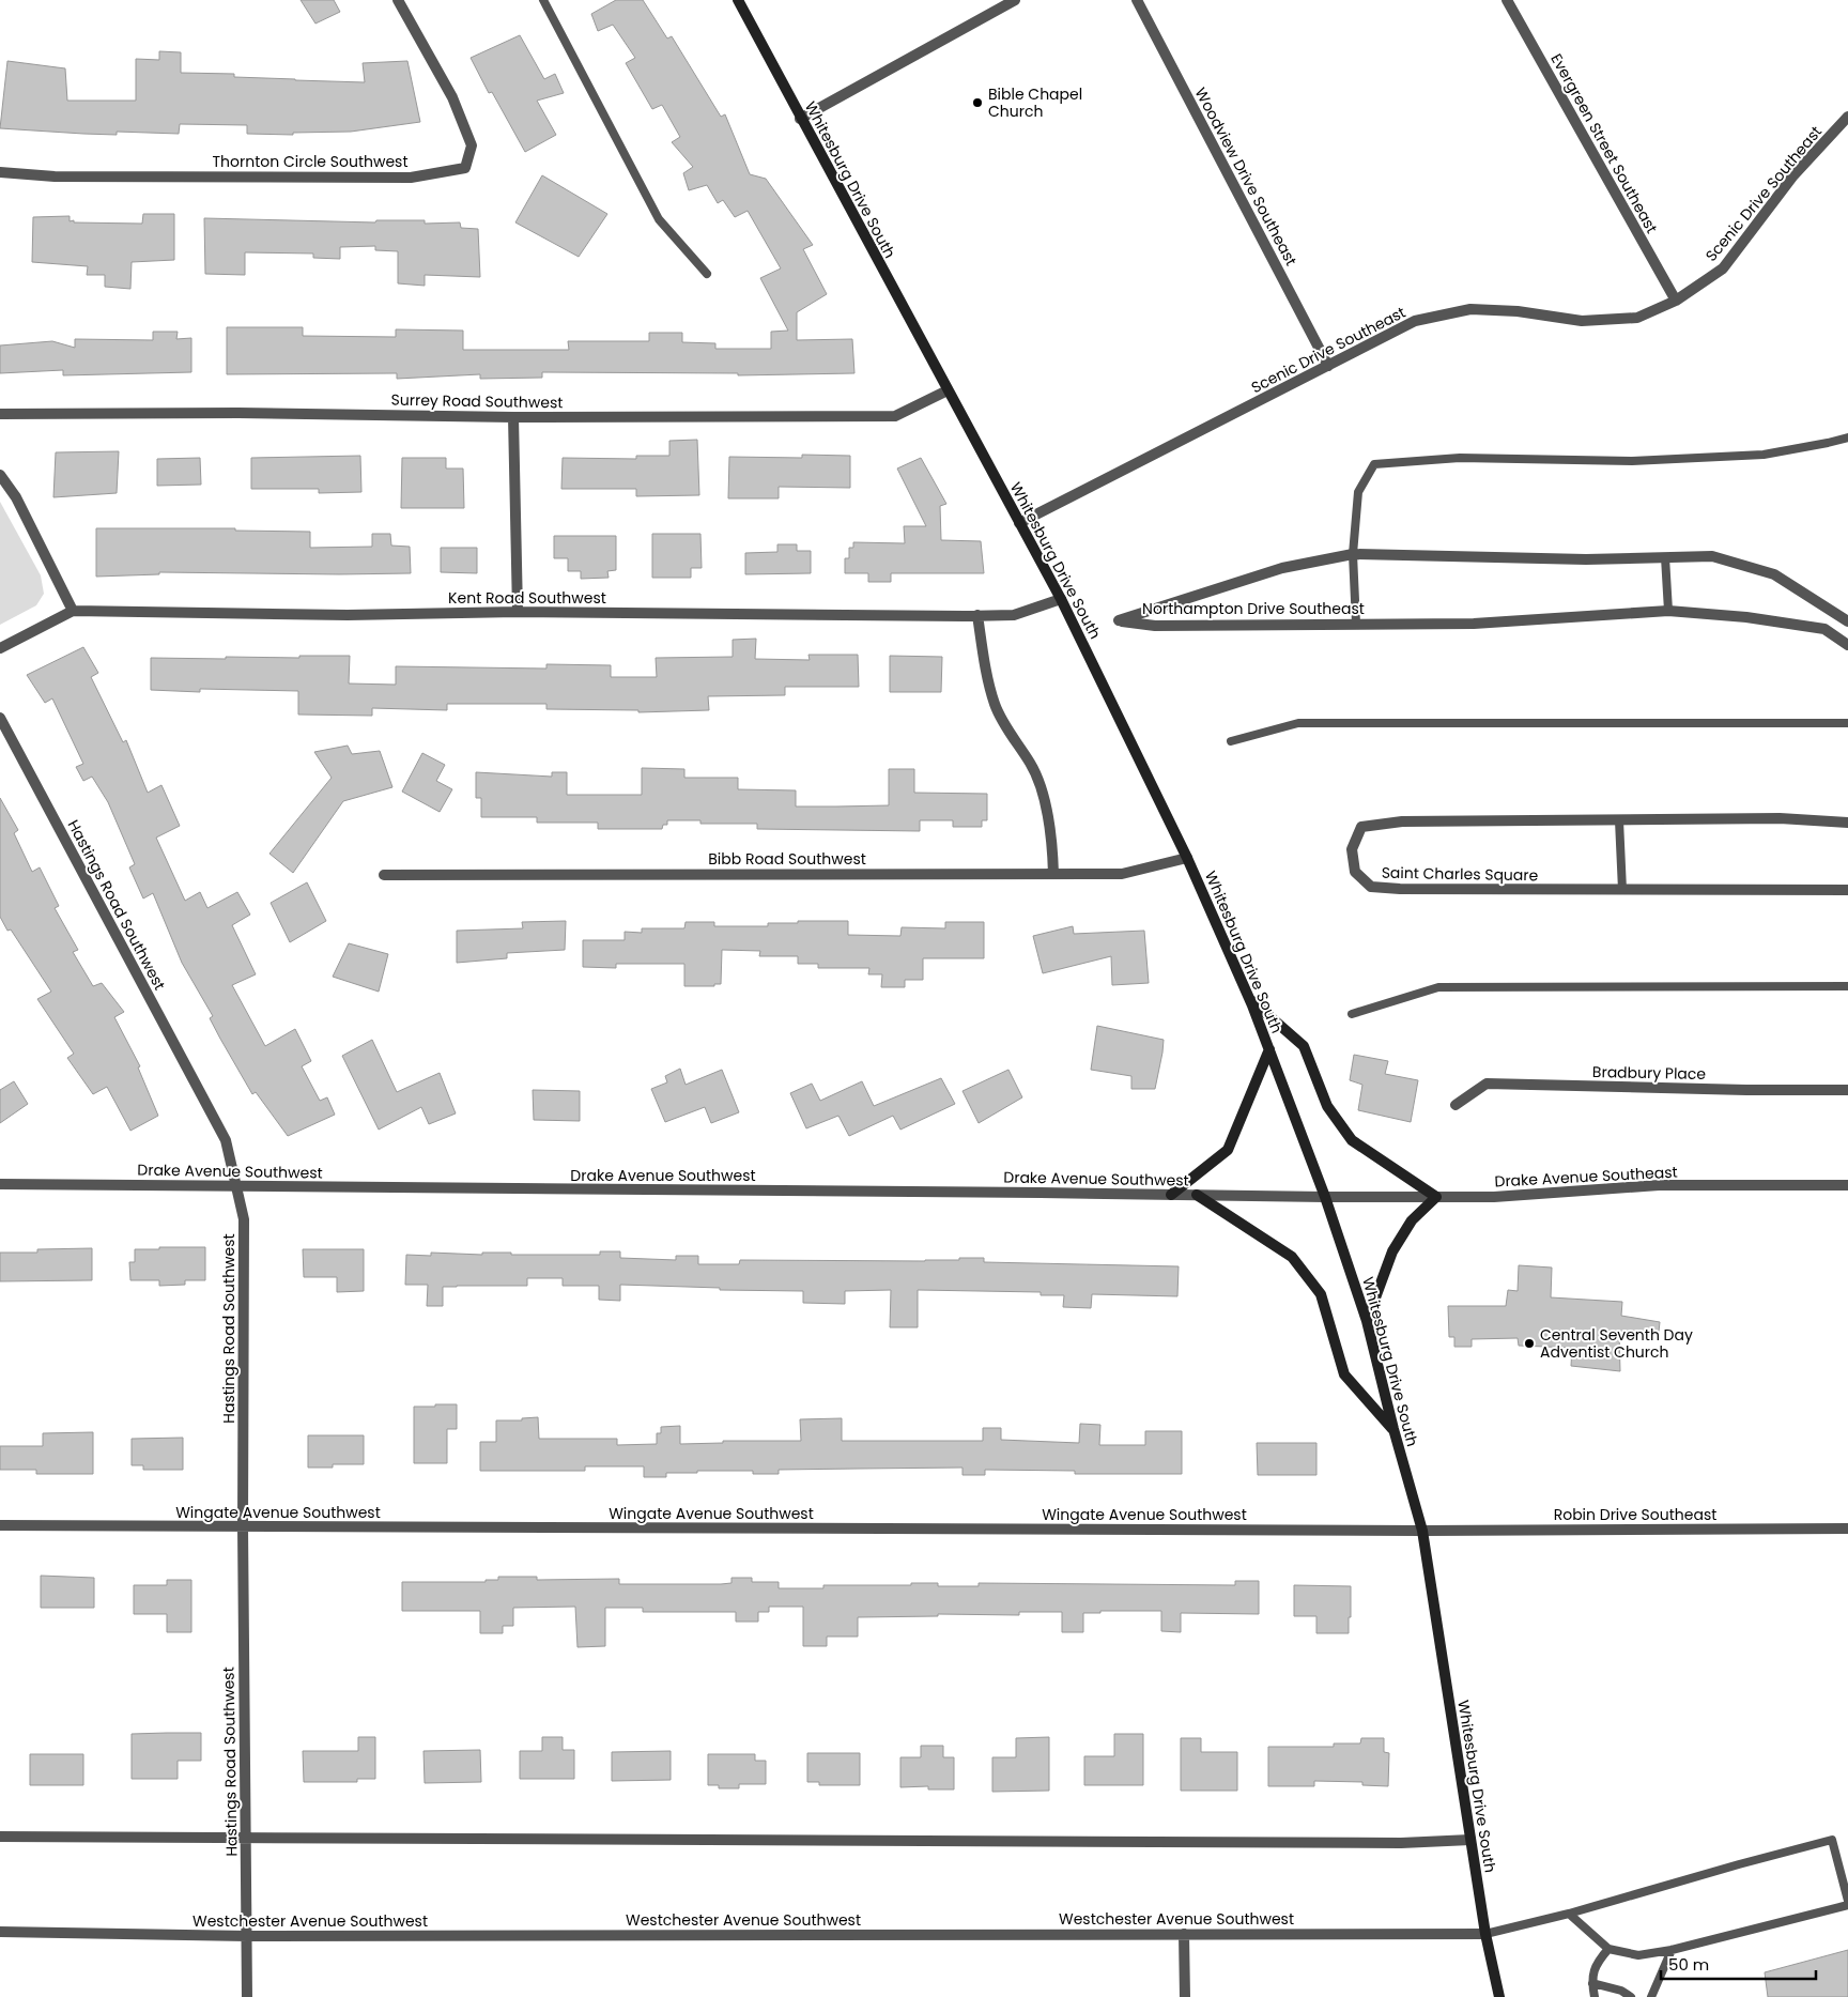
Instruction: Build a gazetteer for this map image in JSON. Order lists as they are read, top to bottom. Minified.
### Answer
{"streets":{"main road":["Whitesburg Drive South"],"street":["Evergreen Street Southeast","Thornton Circle Southwest","Woodview Drive Southeast","Scenic Drive Southeast","Surrey Road Southwest","Kent Road Southwest","Northampton Drive Southeast","Bibb Road Southwest","Saint Charles Square","Hastings Road Southwest","Bradbury Place","Drake Avenue Southwest","Drake Avenue Southeast","Wingate Avenue Southwest","Robin Drive Southeast","Westchester Avenue Southwest"]},"crossings":[["Evergreen Street Southeast","Scenic Drive Southeast"],["Woodview Drive Southeast","Scenic Drive Southeast"],["Whitesburg Drive South","Scenic Drive Southeast"],["Whitesburg Drive South","Surrey Road Southwest"],["Whitesburg Drive South","Kent Road Southwest"],["Whitesburg Drive South","Bibb Road Southwest"],["Whitesburg Drive South","Drake Avenue Southwest"],["Whitesburg Drive South","Drake Avenue Southeast"],["Whitesburg Drive South","Wingate Avenue Southwest"],["Whitesburg Drive South","Robin Drive Southeast"],["Whitesburg Drive South","Westchester Avenue Southwest"],["Hastings Road Southwest","Drake Avenue Southwest"],["Hastings Road Southwest","Wingate Avenue Southwest"],["Hastings Road Southwest","Westchester Avenue Southwest"],["Drake Avenue Southwest","Drake Avenue Southeast"],["Wingate Avenue Southwest","Robin Drive Southeast"]],"places":["Bible Chapel Church","Central Seventh Day Adventist Church"],"scale_bar":"50 m"}
